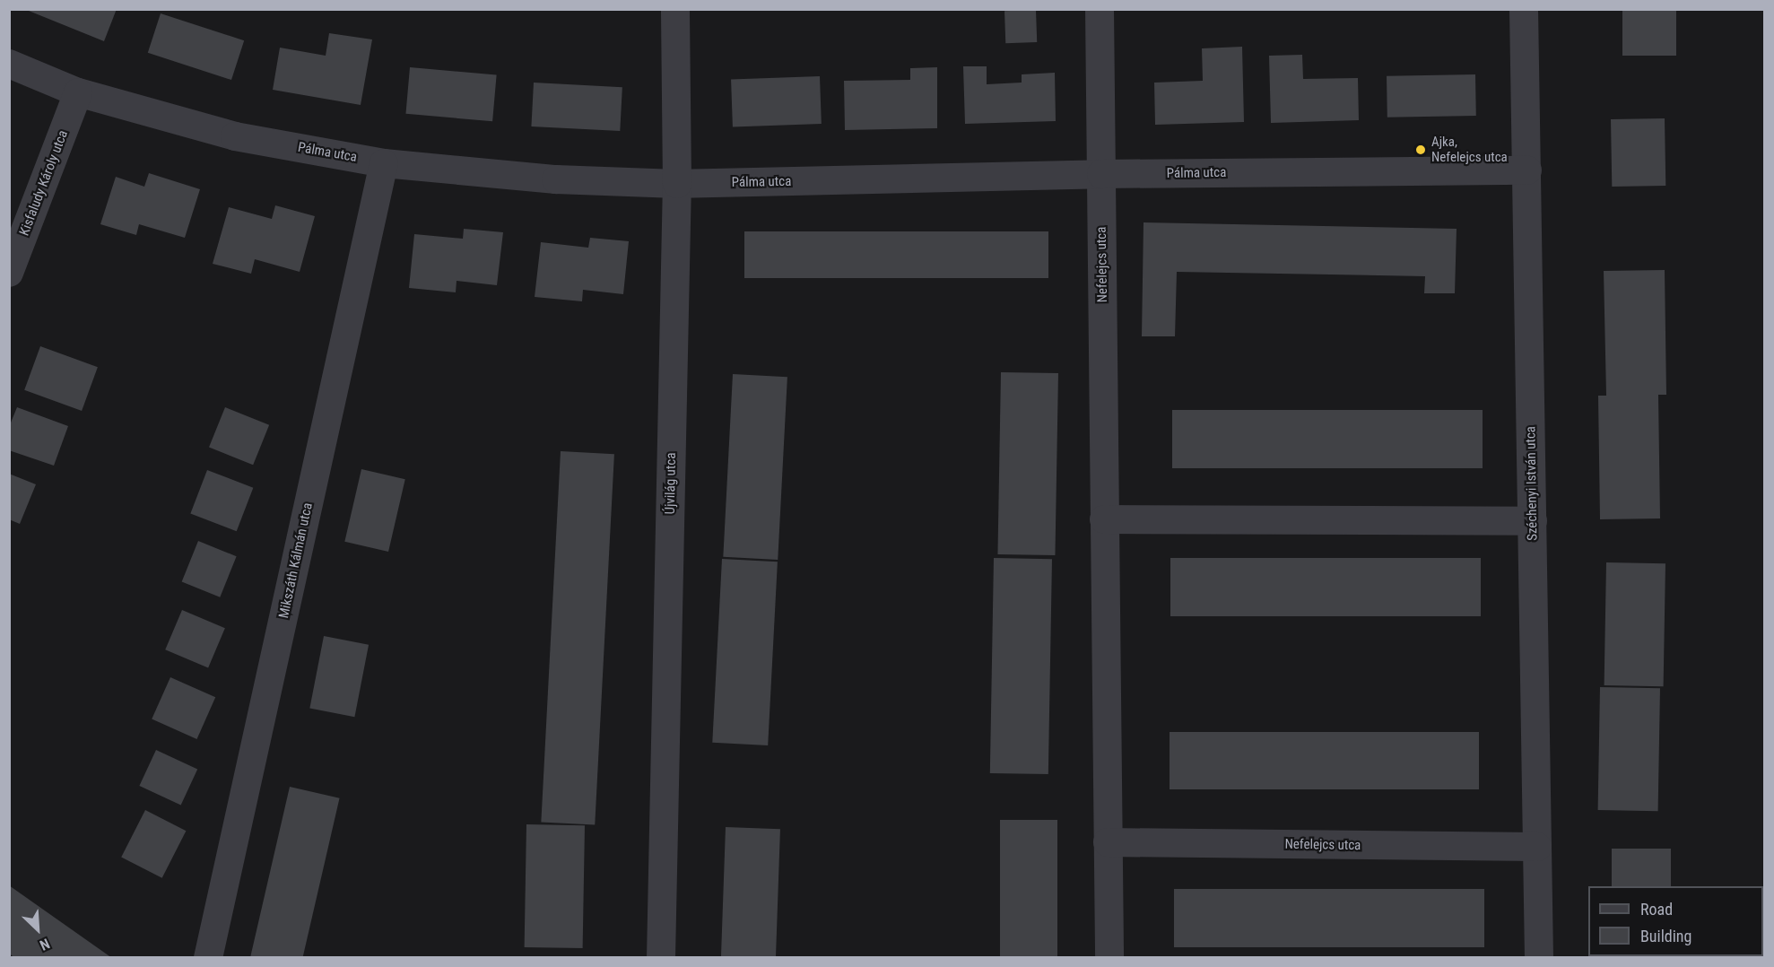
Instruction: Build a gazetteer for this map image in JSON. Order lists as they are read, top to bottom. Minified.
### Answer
{"streets":{"street":["Pálma utca","Kisfaludy Károly utca","Nefelejcs utca","Újvilág utca","Széchenyi István utca","Mikszáth Kálmán utca"]},"crossings":[["Pálma utca","Kisfaludy Károly utca"],["Pálma utca","Nefelejcs utca"],["Pálma utca","Újvilág utca"],["Pálma utca","Széchenyi István utca"],["Pálma utca","Mikszáth Kálmán utca"],["Nefelejcs utca","Széchenyi István utca"]],"places":["Ajka, Nefelejcs utca"],"legend":["Road","Building"],"north":"bottom right"}
